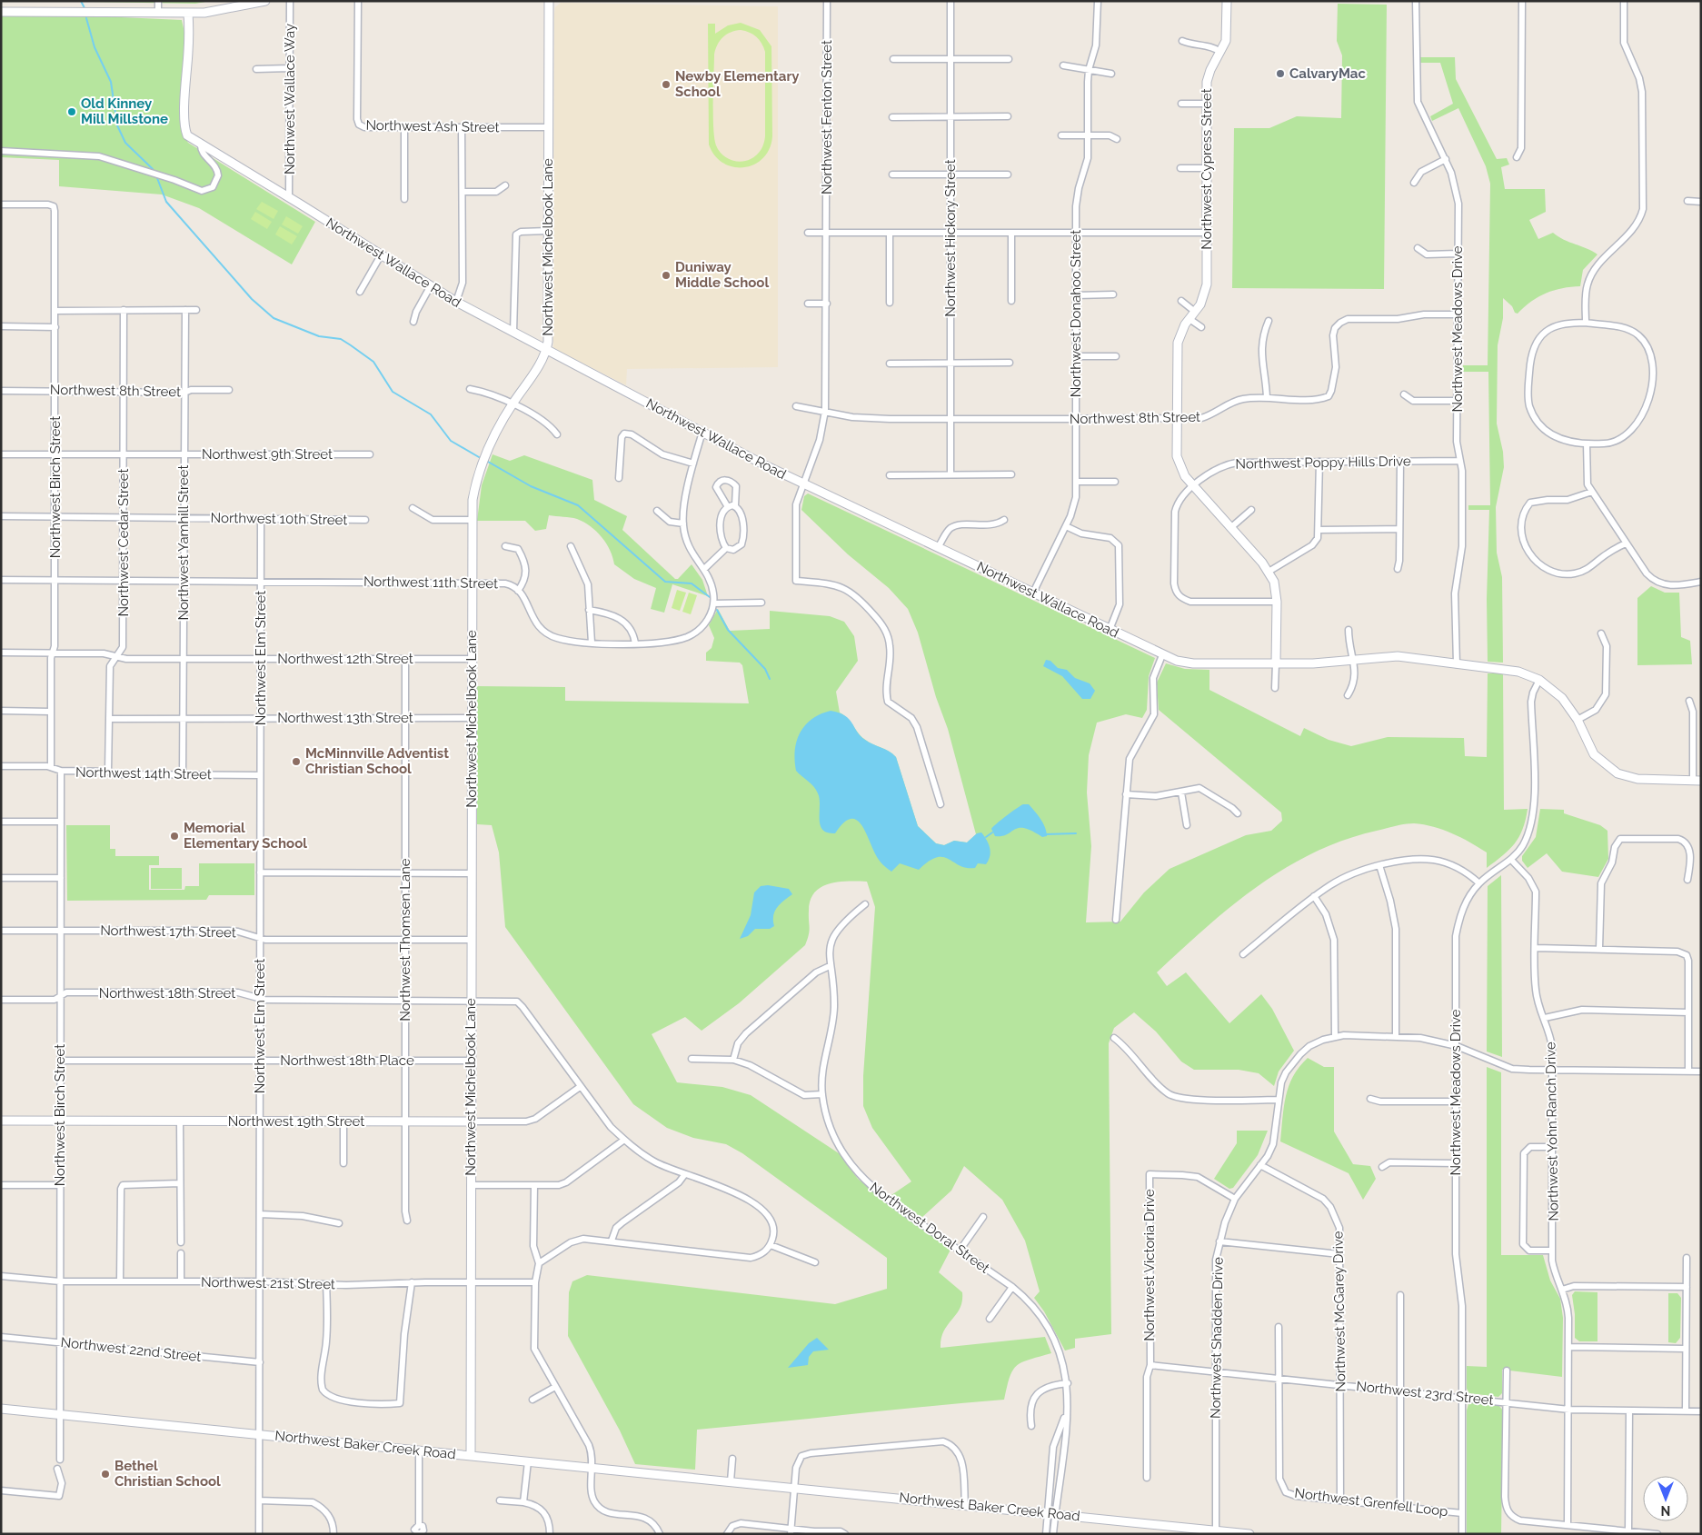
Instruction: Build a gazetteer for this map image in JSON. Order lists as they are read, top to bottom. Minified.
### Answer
{"streets":{"street":["Northwest Wallace Way","Northwest Fenton Street","Northwest Ash Street","Northwest Cypress Street","Northwest Hickory Street","Northwest Michelbook Lane","Northwest Wallace Road","Northwest Donahoo Street","Northwest Meadows Drive","Northwest 8th Street","Northwest 9th Street","Northwest Poppy Hills Drive","Northwest Birch Street","Northwest 10th Street","Northwest Cedar Street","Northwest Yamhill Street","Northwest 11th Street","Northwest Elm Street","Northwest 12th Street","Northwest 13th Street","Northwest 14th Street","Northwest 17th Street","Northwest Thomsen Lane","Northwest 18th Street","Northwest 18th Place","Northwest 19th Street","Northwest Yohn Ranch Drive","Northwest Doral Street","Northwest Victoria Drive","Northwest 21st Street","Northwest McGarey Drive","Northwest Shadden Drive","Northwest 22nd Street","Northwest 23rd Street","Northwest Baker Creek Road","Northwest Grenfell Loop"]},"crossings":[["Northwest Wallace Way","Northwest Wallace Road"],["Northwest Fenton Street","Northwest Wallace Road"],["Northwest Fenton Street","Northwest 8th Street"],["Northwest Ash Street","Northwest Michelbook Lane"],["Northwest Cypress Street","Northwest Wallace Road"],["Northwest Cypress Street","Northwest 8th Street"],["Northwest Cypress Street","Northwest Poppy Hills Drive"],["Northwest Hickory Street","Northwest 8th Street"],["Northwest Michelbook Lane","Northwest Wallace Road"],["Northwest Michelbook Lane","Northwest 11th Street"],["Northwest Michelbook Lane","Northwest 12th Street"],["Northwest Michelbook Lane","Northwest 13th Street"],["Northwest Michelbook Lane","Northwest 17th Street"],["Northwest Michelbook Lane","Northwest 18th Street"],["Northwest Michelbook Lane","Northwest 18th Place"],["Northwest Michelbook Lane","Northwest 19th Street"],["Northwest Michelbook Lane","Northwest 21st Street"],["Northwest Michelbook Lane","Northwest Baker Creek Road"],["Northwest Wallace Road","Northwest Donahoo Street"],["Northwest Wallace Road","Northwest Meadows Drive"],["Northwest Donahoo Street","Northwest 8th Street"],["Northwest Meadows Drive","Northwest 8th Street"],["Northwest Meadows Drive","Northwest Poppy Hills Drive"],["Northwest Meadows Drive","Northwest Yohn Ranch Drive"],["Northwest Meadows Drive","Northwest 23rd Street"],["Northwest Meadows Drive","Northwest Grenfell Loop"],["Northwest 8th Street","Northwest Birch Street"],["Northwest 8th Street","Northwest Cedar Street"],["Northwest 8th Street","Northwest Yamhill Street"],["Northwest 9th Street","Northwest Birch Street"],["Northwest 9th Street","Northwest Cedar Street"],["Northwest 9th Street","Northwest Yamhill Street"],["Northwest Birch Street","Northwest 10th Street"],["Northwest Birch Street","Northwest 11th Street"],["Northwest Birch Street","Northwest 12th Street"],["Northwest Birch Street","Northwest 14th Street"],["Northwest Birch Street","Northwest 17th Street"],["Northwest Birch Street","Northwest 18th Street"],["Northwest Birch Street","Northwest 18th Place"],["Northwest Birch Street","Northwest 19th Street"],["Northwest Birch Street","Northwest 21st Street"],["Northwest Birch Street","Northwest 22nd Street"],["Northwest Birch Street","Northwest Baker Creek Road"],["Northwest 10th Street","Northwest Cedar Street"],["Northwest 10th Street","Northwest Yamhill Street"],["Northwest 10th Street","Northwest Elm Street"],["Northwest Cedar Street","Northwest 11th Street"],["Northwest Cedar Street","Northwest 12th Street"],["Northwest Cedar Street","Northwest 13th Street"],["Northwest Cedar Street","Northwest 14th Street"],["Northwest Yamhill Street","Northwest 11th Street"],["Northwest Yamhill Street","Northwest 12th Street"],["Northwest Yamhill Street","Northwest 13th Street"],["Northwest Yamhill Street","Northwest 14th Street"],["Northwest 11th Street","Northwest Elm Street"],["Northwest Elm Street","Northwest 12th Street"],["Northwest Elm Street","Northwest 13th Street"],["Northwest Elm Street","Northwest 14th Street"],["Northwest Elm Street","Northwest 17th Street"],["Northwest Elm Street","Northwest 18th Street"],["Northwest Elm Street","Northwest 18th Place"],["Northwest Elm Street","Northwest 19th Street"],["Northwest Elm Street","Northwest 21st Street"],["Northwest Elm Street","Northwest 22nd Street"],["Northwest Elm Street","Northwest Baker Creek Road"],["Northwest 12th Street","Northwest Thomsen Lane"],["Northwest 13th Street","Northwest Thomsen Lane"],["Northwest 17th Street","Northwest Thomsen Lane"],["Northwest Thomsen Lane","Northwest 18th Street"],["Northwest Thomsen Lane","Northwest 18th Place"],["Northwest Thomsen Lane","Northwest 19th Street"],["Northwest 18th Street","Northwest 19th Street"],["Northwest Yohn Ranch Drive","Northwest 23rd Street"],["Northwest Doral Street","Northwest Baker Creek Road"],["Northwest Victoria Drive","Northwest Shadden Drive"],["Northwest Victoria Drive","Northwest 23rd Street"],["Northwest McGarey Drive","Northwest Shadden Drive"],["Northwest McGarey Drive","Northwest 23rd Street"],["Northwest McGarey Drive","Northwest Grenfell Loop"],["Northwest Shadden Drive","Northwest 23rd Street"],["Northwest Shadden Drive","Northwest Baker Creek Road"],["Northwest 23rd Street","Northwest Grenfell Loop"]],"places":["CalvaryMac","Newby Elementary School","Old Kinney Mill Millstone","Duniway Middle School","McMinnville Adventist Christian School","Memorial Elementary School","Bethel Christian School"],"north":"bottom"}
